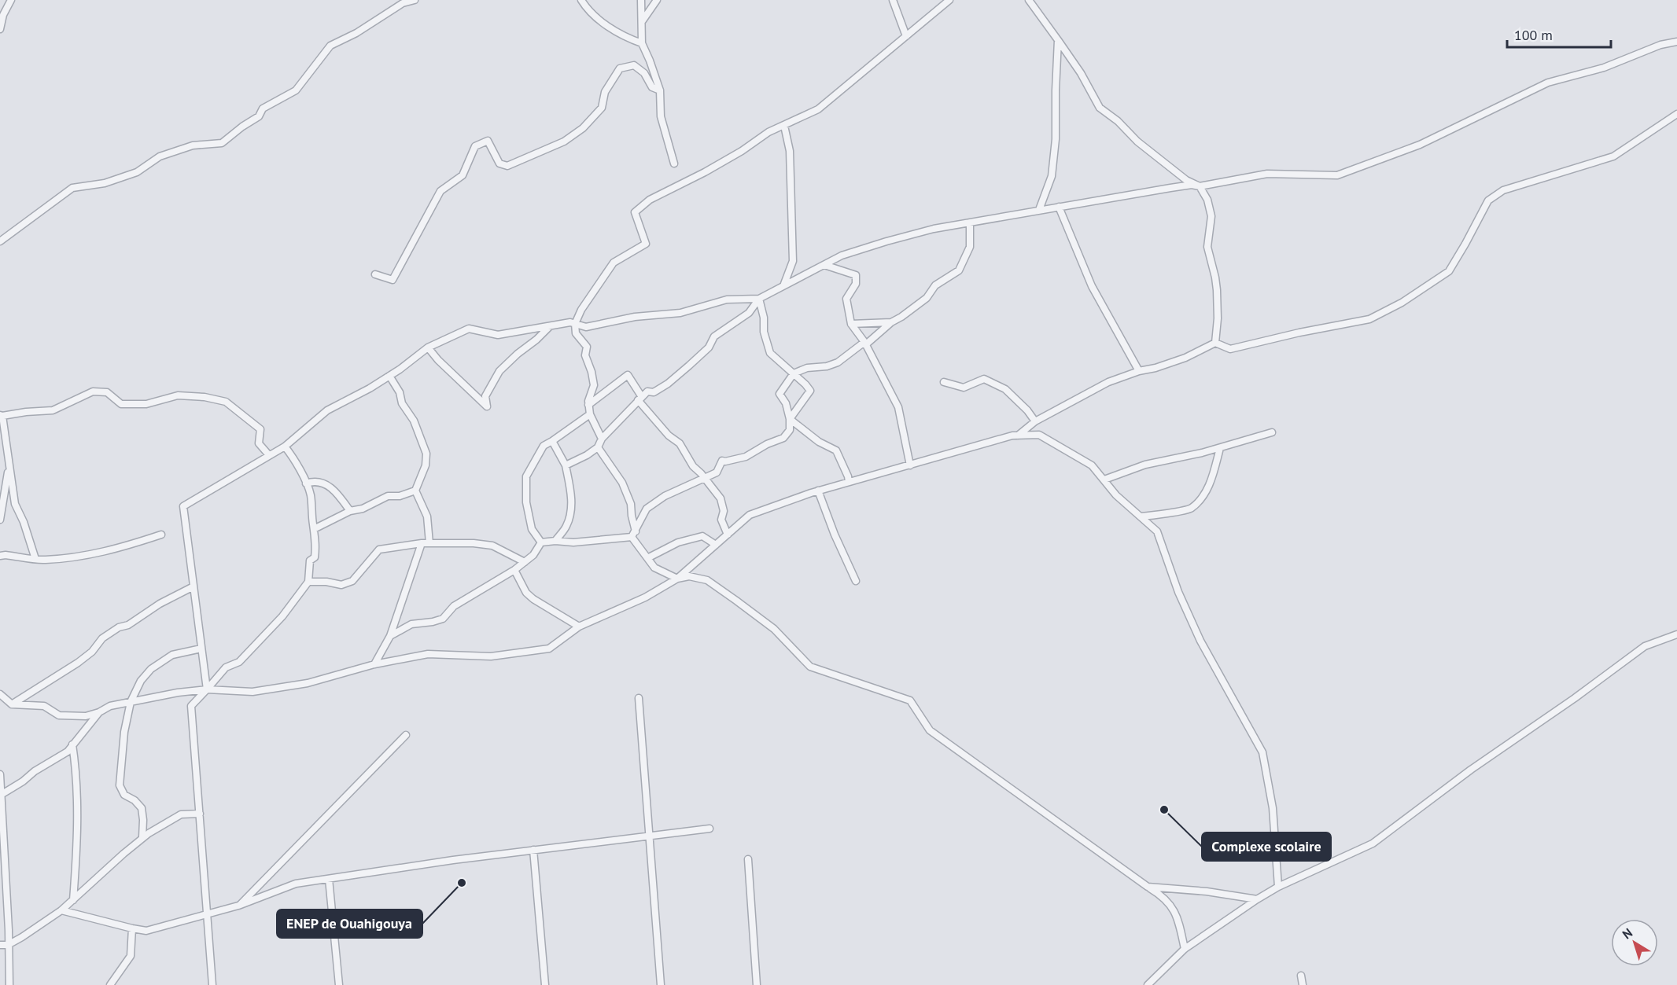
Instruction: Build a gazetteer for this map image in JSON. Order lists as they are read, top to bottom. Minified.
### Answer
{"places":["Complexe scolaire","ENEP de Ouahigouya"],"scale_bar":"100 m","north":"top left"}
